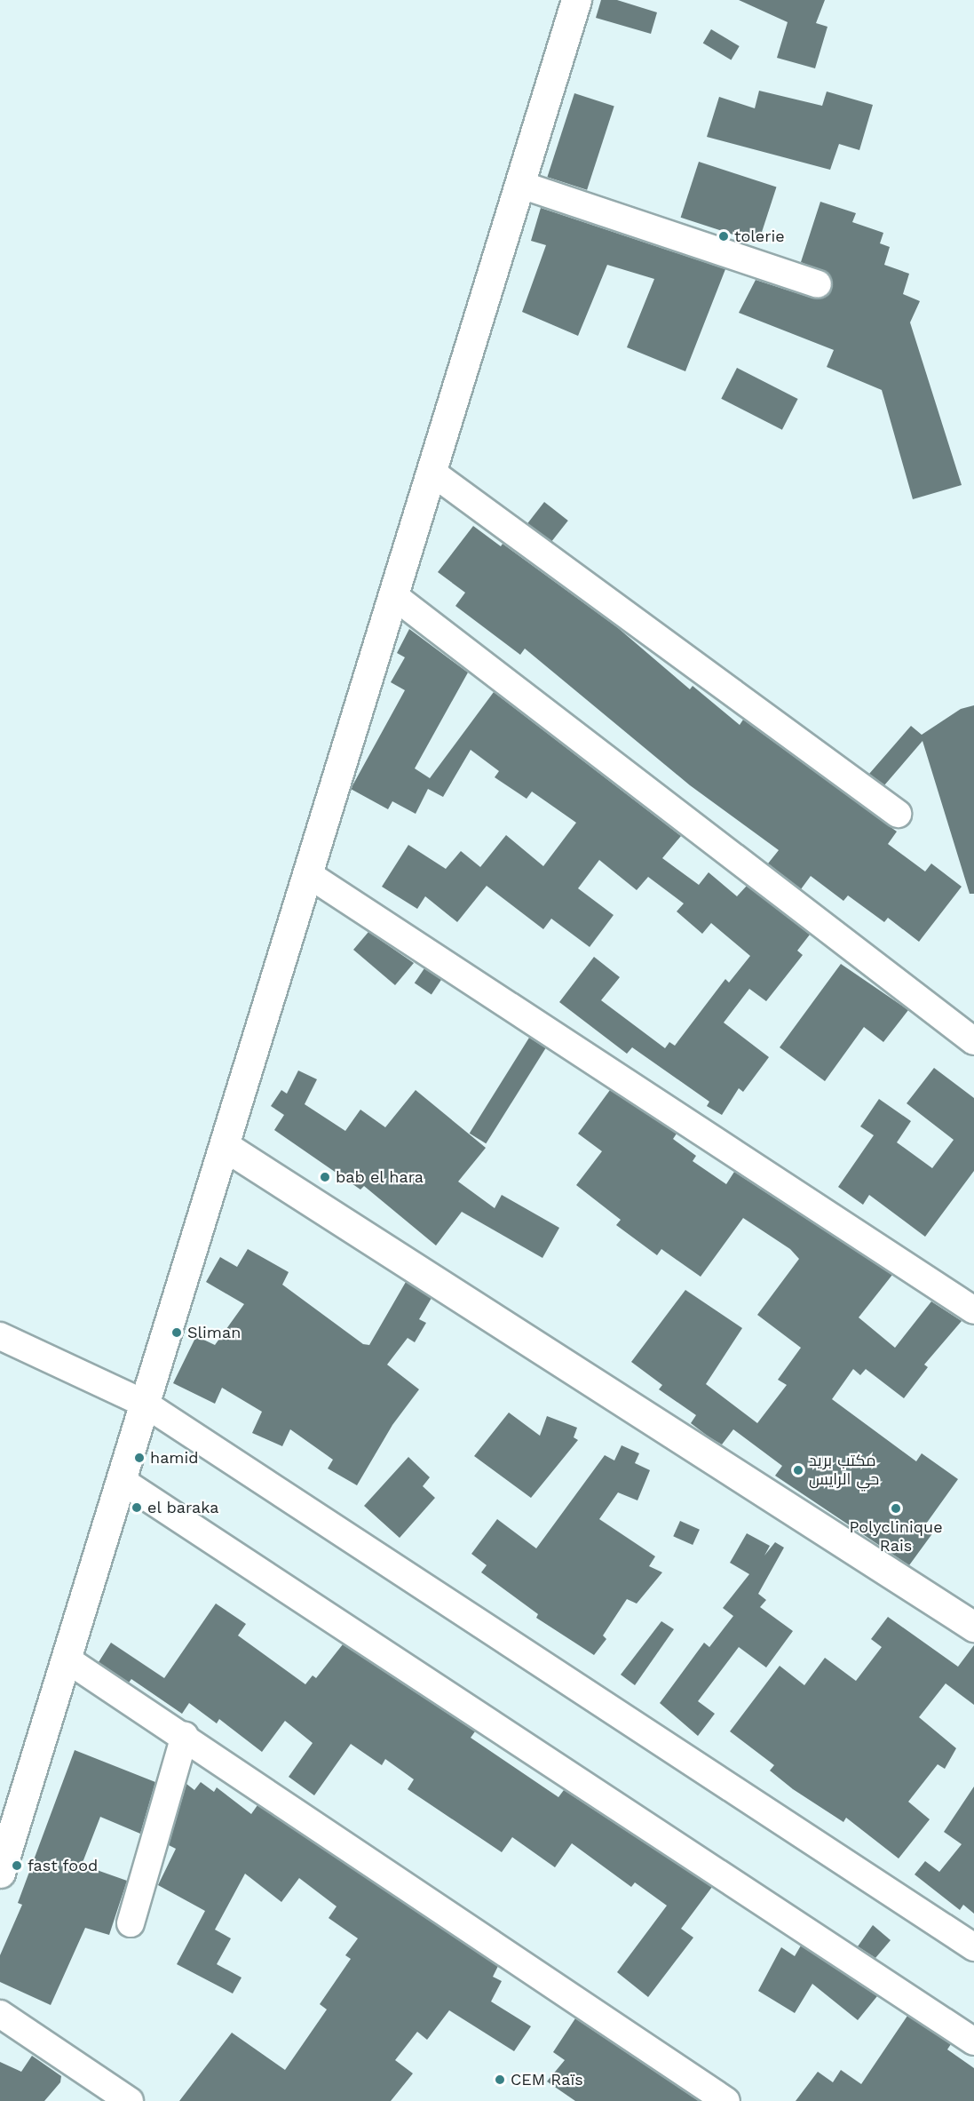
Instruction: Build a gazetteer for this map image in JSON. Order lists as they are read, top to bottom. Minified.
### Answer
{"places":["tolerie","bab el hara","Sliman","hamid","مكتب بريد حي الرايس","el baraka","Polyclinique Rais","fast food","CEM Raïs"]}
